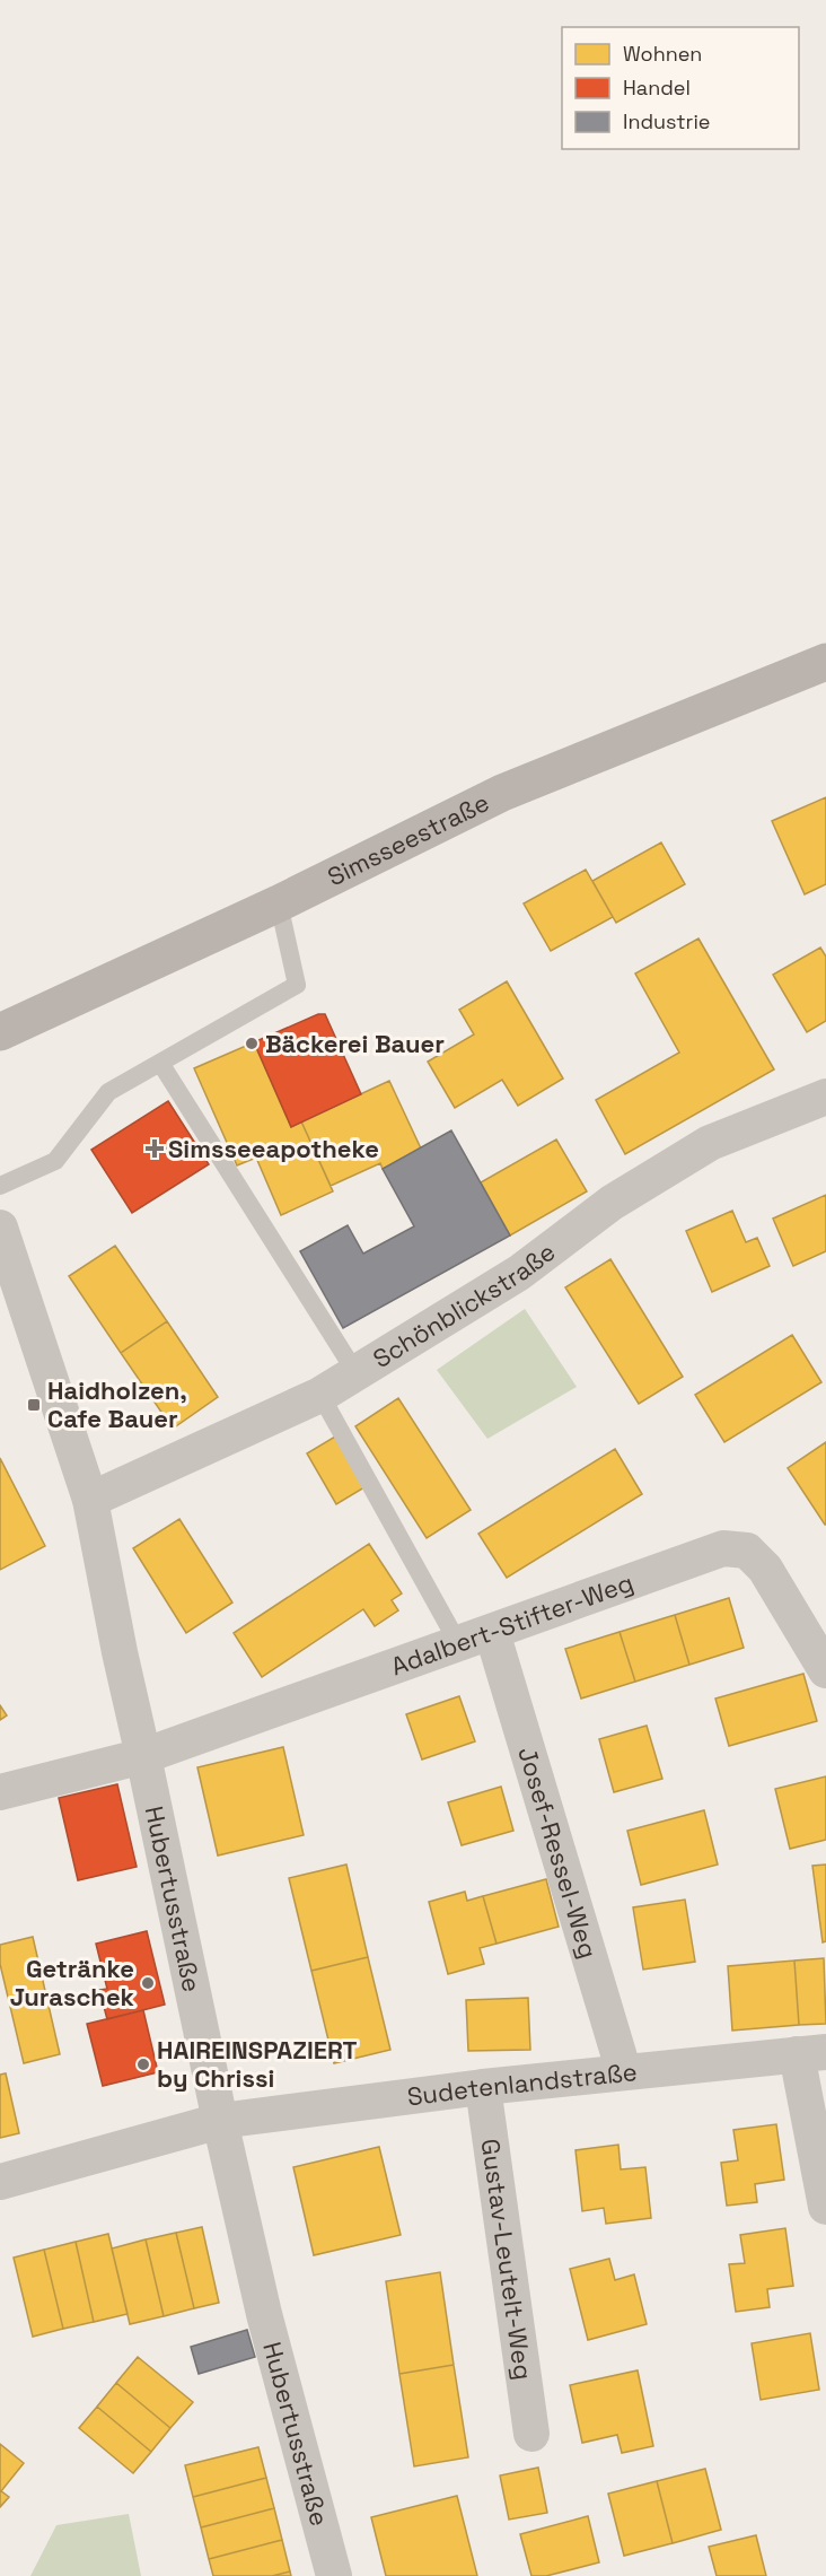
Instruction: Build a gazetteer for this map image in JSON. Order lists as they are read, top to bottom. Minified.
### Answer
{"streets":{"main road":["Simsseestraße"],"street":["Schönblickstraße","Adalbert-Stifter-Weg","Josef-Ressel-Weg","Hubertusstraße","Sudetenlandstraße","Gustav-Leutelt-Weg"]},"crossings":[["Schönblickstraße","Hubertusstraße"],["Adalbert-Stifter-Weg","Josef-Ressel-Weg"],["Adalbert-Stifter-Weg","Hubertusstraße"],["Josef-Ressel-Weg","Sudetenlandstraße"],["Hubertusstraße","Sudetenlandstraße"],["Sudetenlandstraße","Gustav-Leutelt-Weg"]],"places":{"other":["Bäckerei Bauer","Getränke Juraschek","HAIREINSPAZIERT by Chrissi"],"health":["Simsseeapotheke"],"transit":["Haidholzen, Cafe Bauer"]},"legend":["Wohnen","Handel","Industrie"]}
